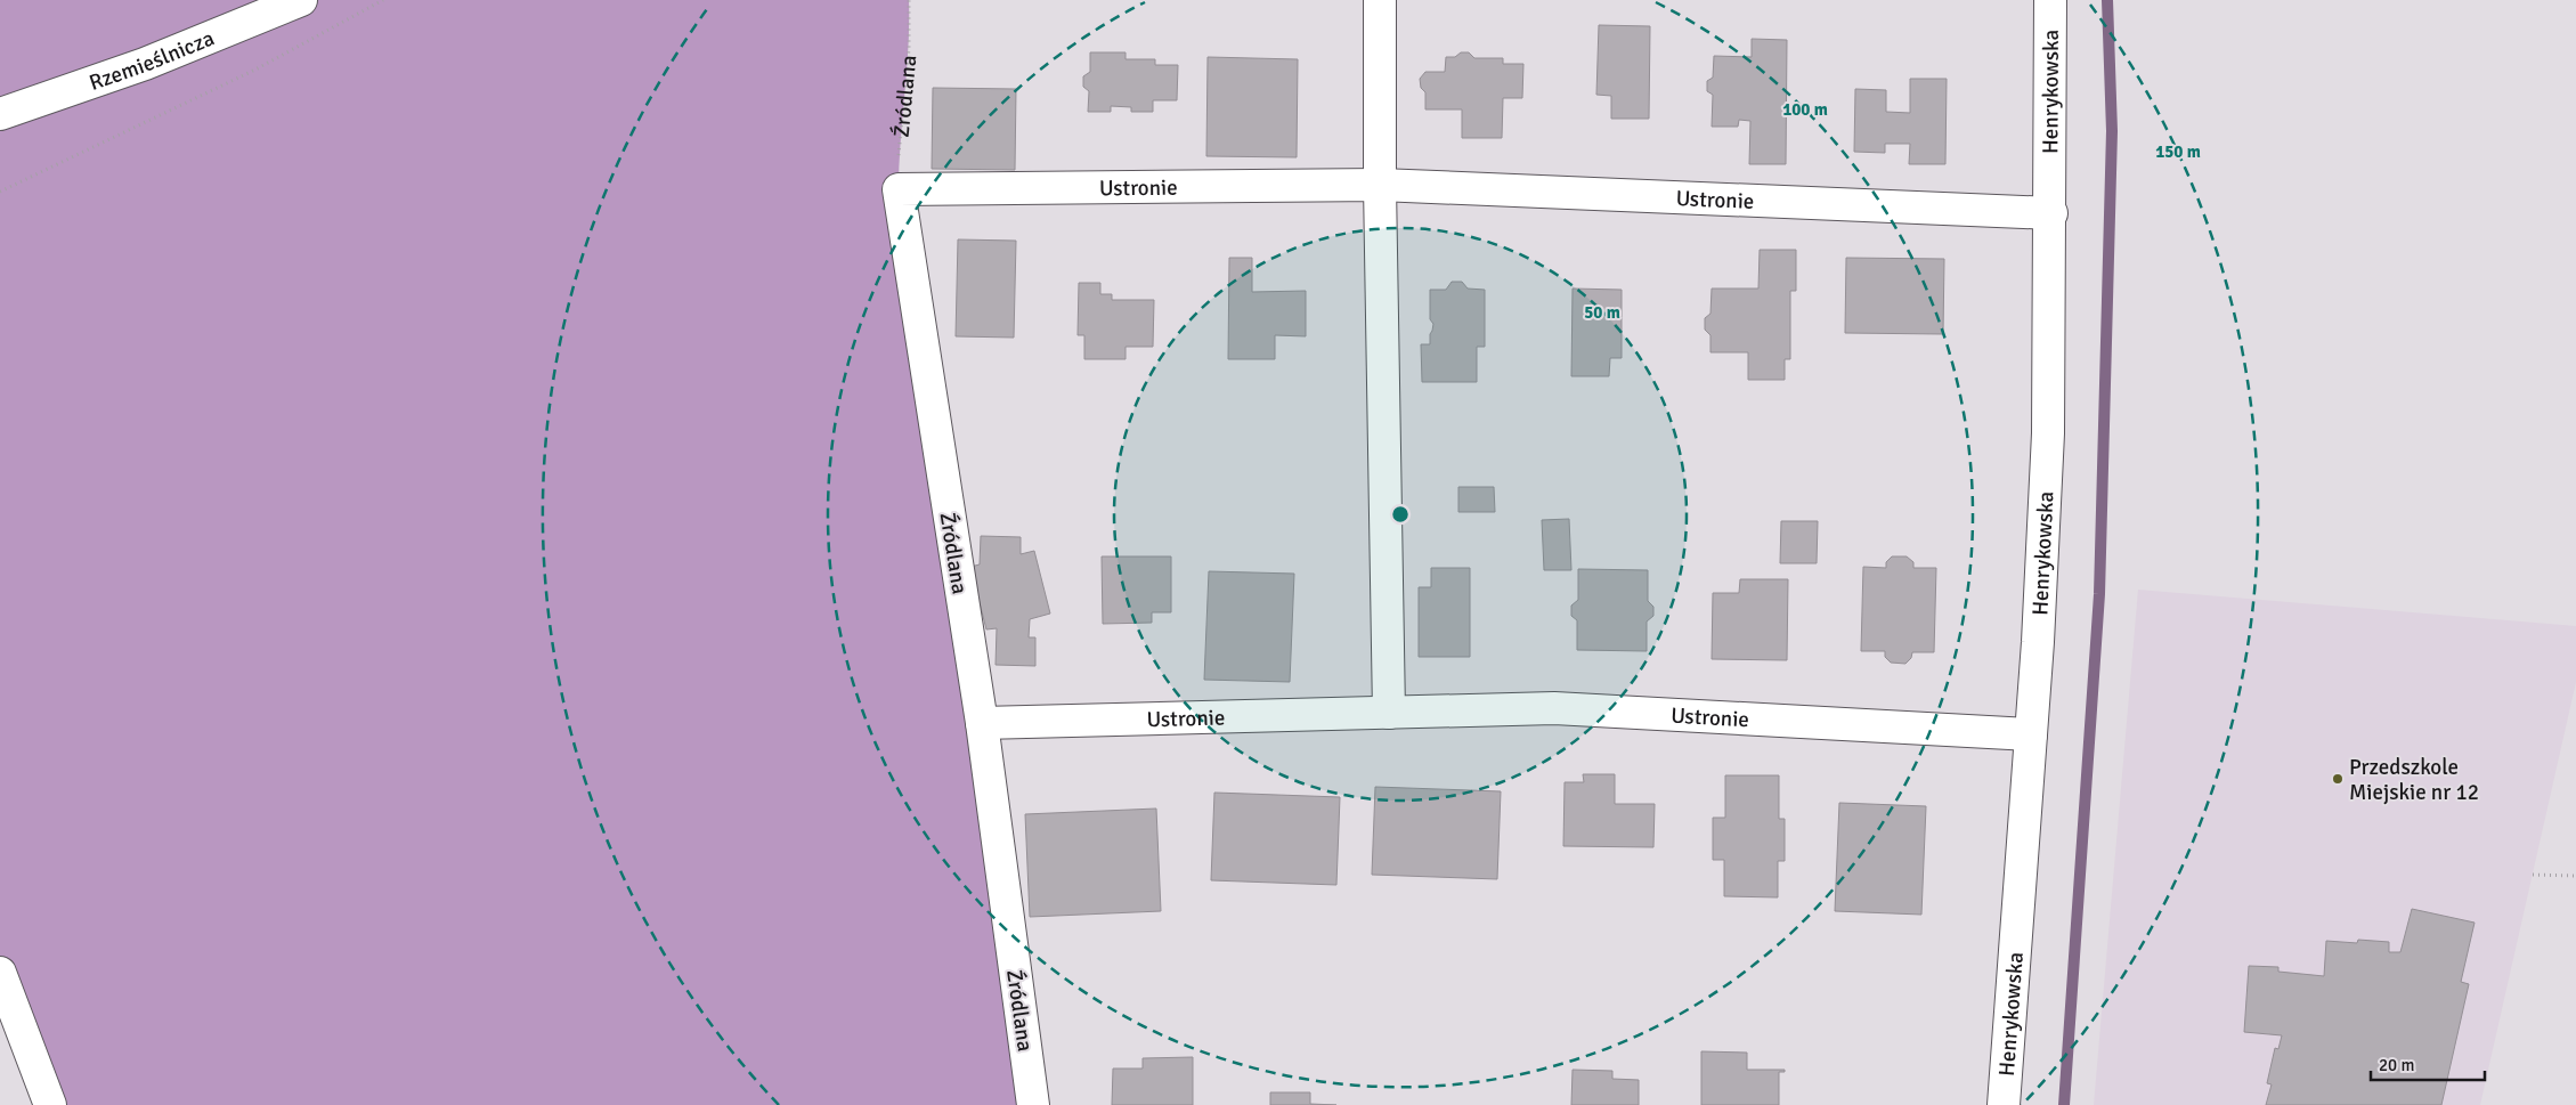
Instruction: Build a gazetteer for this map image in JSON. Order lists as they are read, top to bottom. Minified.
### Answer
{"streets":{"street":["Rzemieślnicza","Henrykowska","Źródlana","Ustronie"]},"crossings":[["Henrykowska","Ustronie"],["Źródlana","Ustronie"]],"places":["Przedszkole Miejskie nr 12"],"scale_bar":"20 m","rings":["100 m","150 m","50 m"]}
